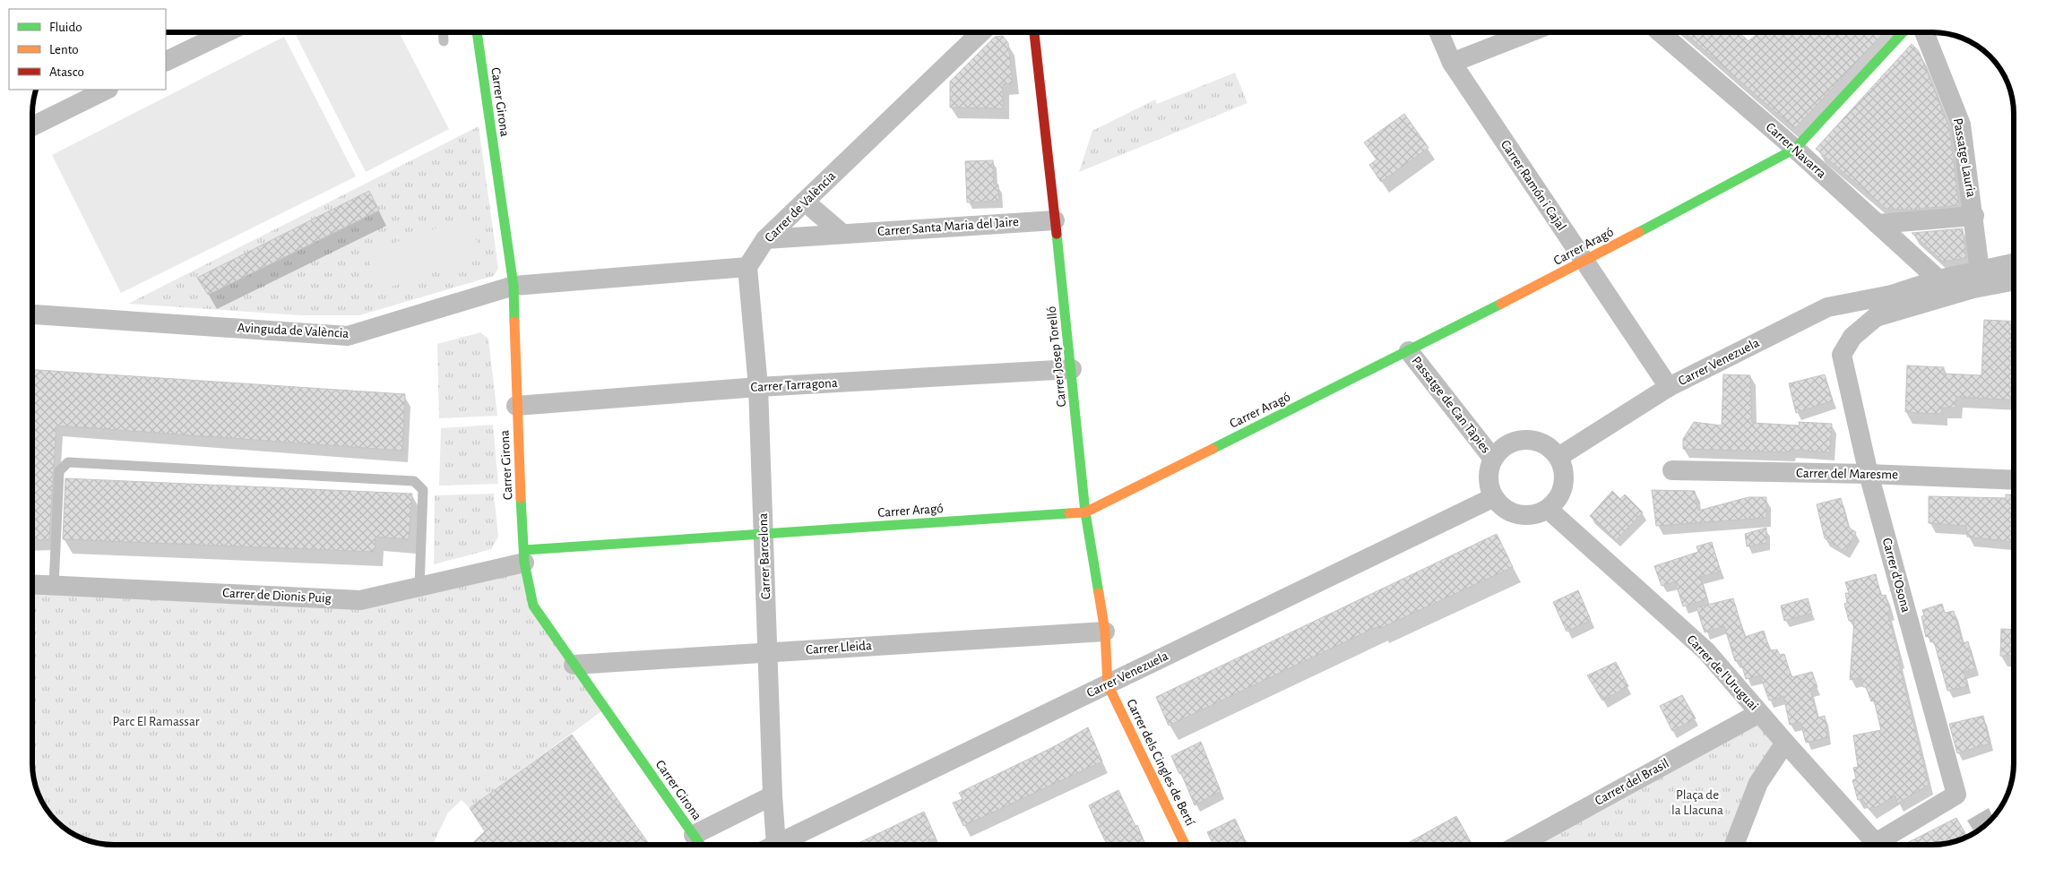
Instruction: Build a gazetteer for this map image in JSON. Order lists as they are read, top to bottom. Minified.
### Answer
{"streets":{"street":["Carrer Girona","Carrer Navarra","Passatge Lauria","Carrer Ramón i Cajal","Carrer de València","Carrer Santa Maria del Jaire","Carrer Aragó","Avinguda de València","Carrer Josep Torelló","Carrer Venezuela","Carrer Tarragona","Passatge de Can Tàpies","Carrer del Maresme","Carrer Barcelona","Carrer d'Osona","Carrer de Dionis Puig","Carrer Lleida","Carrer de l'Uruguai","Carrer dels Cingles de Bertí","Carrer del Brasil"]},"crossings":[["Carrer Girona","Carrer Aragó"],["Carrer Girona","Avinguda de València"],["Carrer Girona","Carrer Tarragona"],["Carrer Girona","Carrer de Dionis Puig"],["Carrer Girona","Carrer Lleida"],["Carrer Navarra","Carrer Aragó"],["Carrer Navarra","Carrer Venezuela"],["Passatge Lauria","Carrer Venezuela"],["Carrer Ramón i Cajal","Carrer Aragó"],["Carrer Ramón i Cajal","Carrer Venezuela"],["Carrer de València","Carrer Santa Maria del Jaire"],["Carrer de València","Carrer Barcelona"],["Carrer Santa Maria del Jaire","Carrer Josep Torelló"],["Carrer Aragó","Carrer Josep Torelló"],["Carrer Aragó","Passatge de Can Tàpies"],["Carrer Aragó","Carrer Barcelona"],["Carrer Aragó","Carrer de Dionis Puig"],["Carrer Josep Torelló","Carrer Venezuela"],["Carrer Josep Torelló","Carrer Tarragona"],["Carrer Josep Torelló","Carrer Lleida"],["Carrer Josep Torelló","Carrer dels Cingles de Bertí"],["Carrer Venezuela","Passatge de Can Tàpies"],["Carrer Venezuela","Carrer de l'Uruguai"],["Carrer Venezuela","Carrer dels Cingles de Bertí"],["Carrer Tarragona","Carrer Barcelona"],["Passatge de Can Tàpies","Carrer de l'Uruguai"],["Carrer del Maresme","Carrer d'Osona"],["Carrer Barcelona","Carrer Lleida"],["Carrer de l'Uruguai","Carrer del Brasil"]],"parks":["Parc El Ramassar","Plaça de la Llacuna"],"legend":["Fluido","Lento","Atasco"]}
